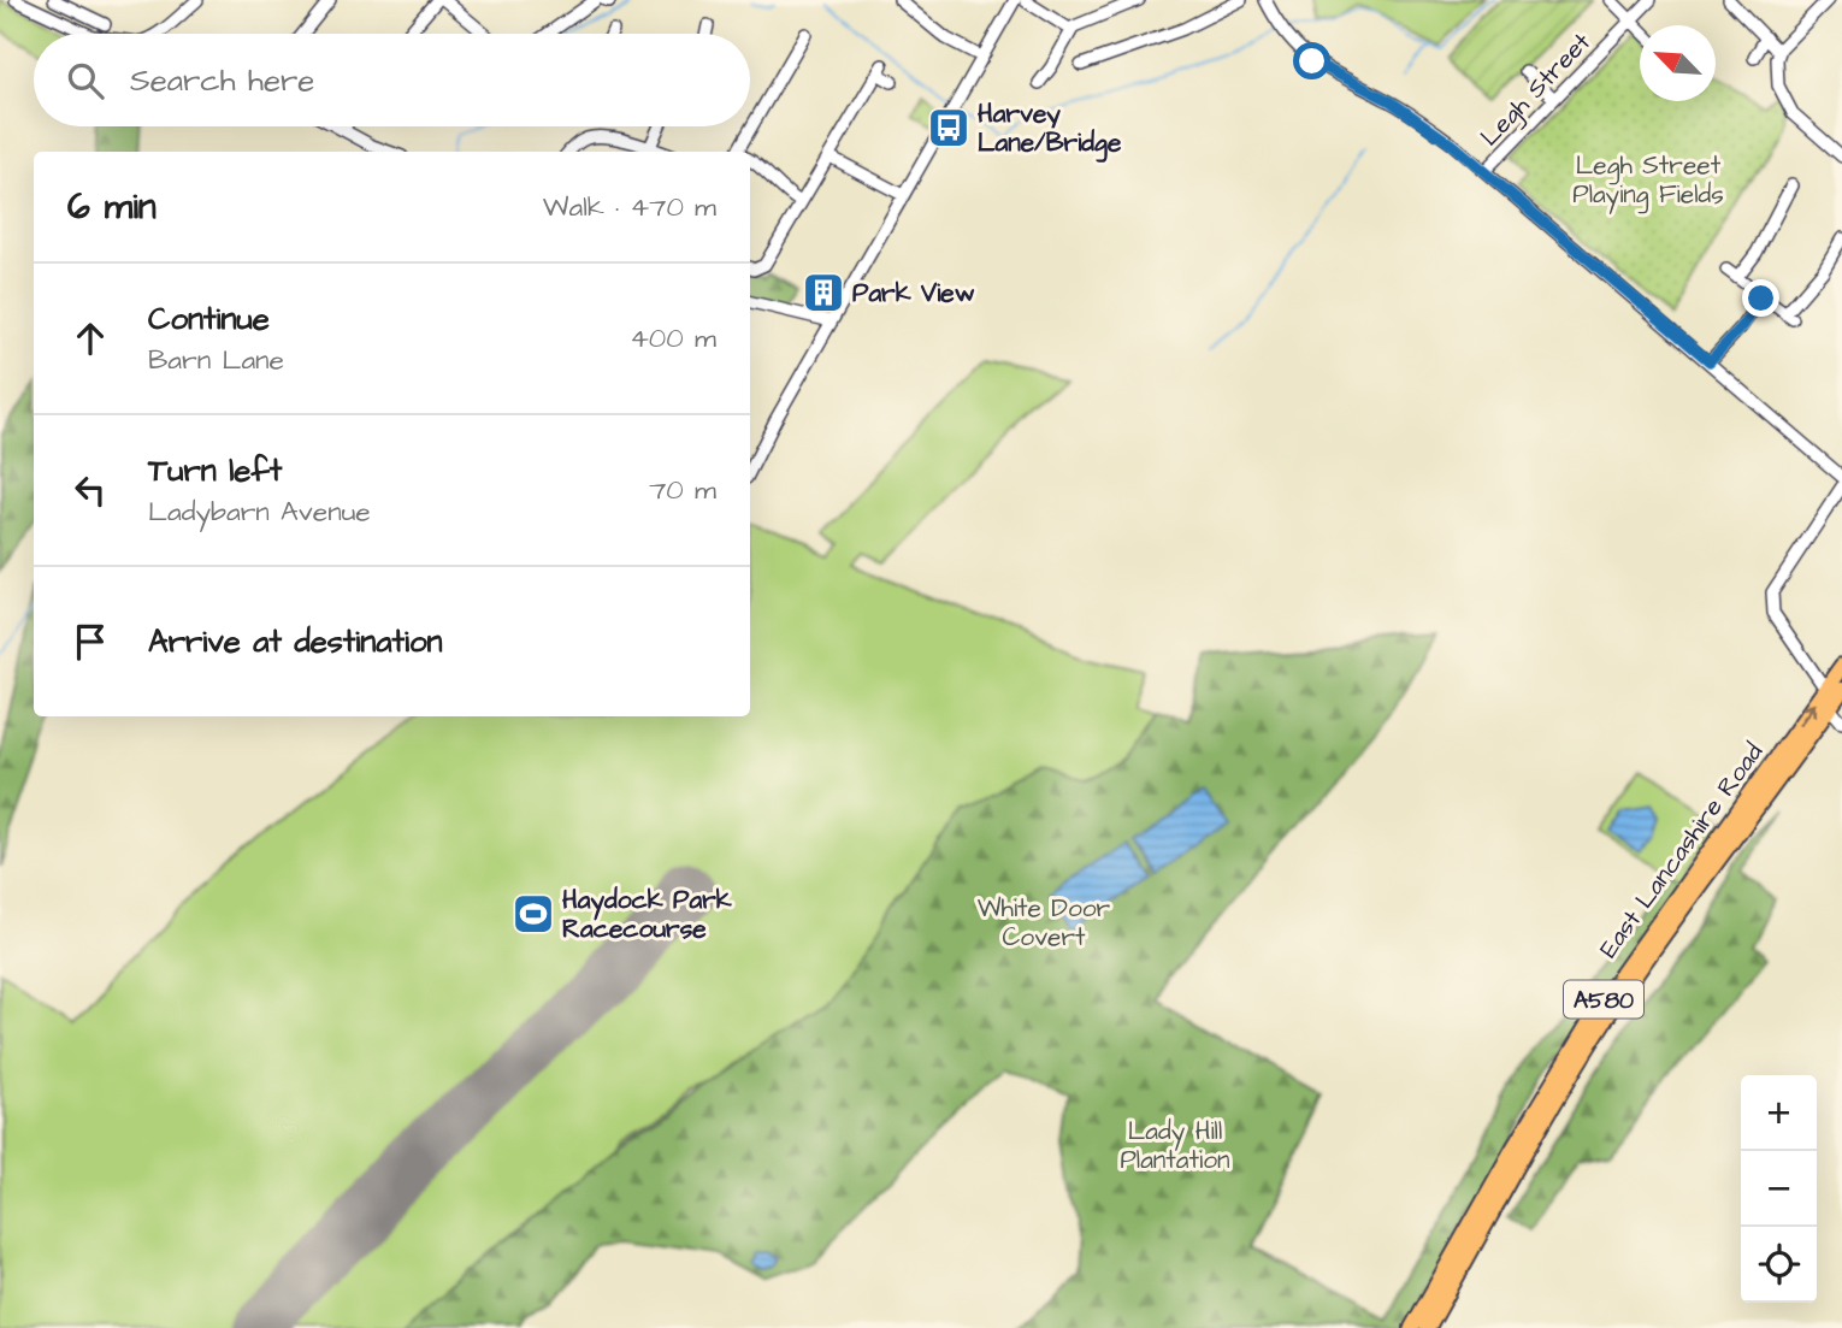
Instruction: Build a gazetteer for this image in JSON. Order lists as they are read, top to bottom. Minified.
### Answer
{"streets":{"highway":["East Lancashire Road","A580"],"street":["Legh Street"]},"parks":["Legh Street Playing Fields","White Door Covert","Lady Hill Plantation"],"places":{"bus stop":["Harvey Lane/Bridge"],"building":["Park View"],"sports":["Haydock Park Racecourse"]},"north":"top left","page":{"search":"Search here","heading":["6 min","Walk · 470 m"],"list":[["Continue","Barn Lane","400 m"],["Turn left","Ladybarn Avenue","70 m"],"Arrive at destination"],"map_buttons":["+","−"]}}
